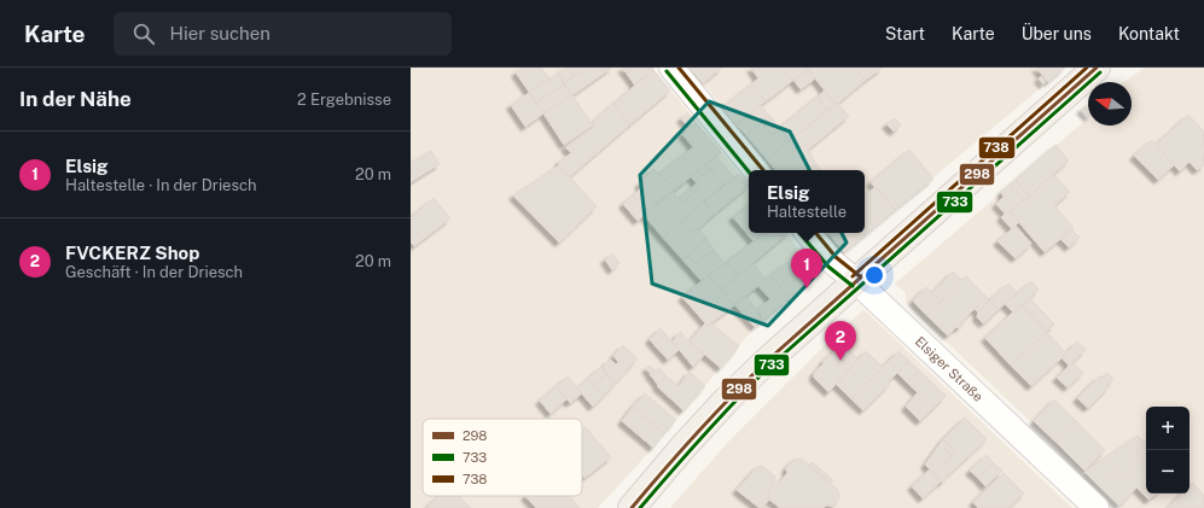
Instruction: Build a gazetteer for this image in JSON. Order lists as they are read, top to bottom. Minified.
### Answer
{"streets":{"street":["Elsiger Straße"]},"lines":["transit line 298","transit line 738","transit line 733"],"legend":["298","733","738"],"north":"left","page":{"header":"Karte","search":"Hier suchen","nav":["Start","Karte","Über uns","Kontakt"],"heading":["In der Nähe","2 Ergebnisse"],"list":[{"mark":"1","name":"Elsig","note":"Haltestelle · In der Driesch","value":"20 m"},{"mark":"2","name":"FVCKERZ Shop","note":"Geschäft · In der Driesch","value":"20 m"}],"popup":["Elsig","Haltestelle"],"pins":["1","2"],"map_buttons":["+","−"]}}
